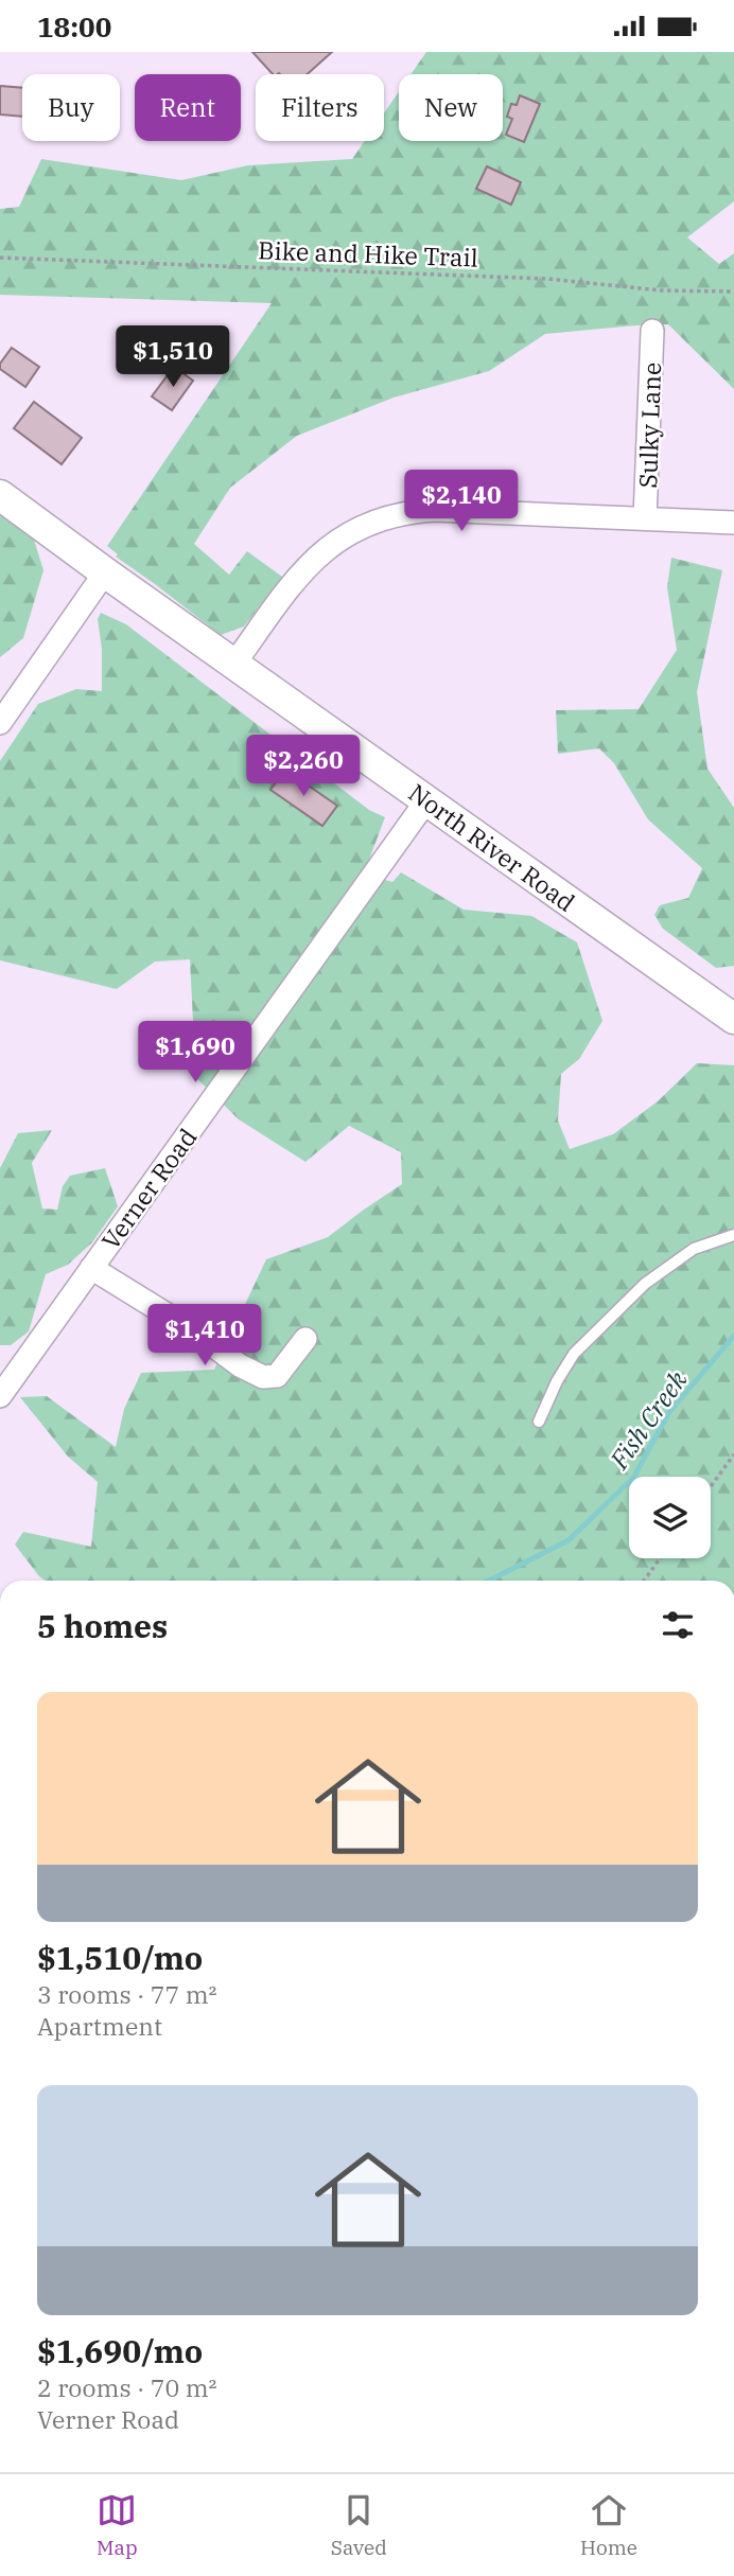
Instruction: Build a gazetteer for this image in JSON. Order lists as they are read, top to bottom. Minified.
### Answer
{"streets":{"street":["Sulky Lane","North River Road","Verner Road"],"path":["Bike and Hike Trail"]},"crossings":[["North River Road","Verner Road"]],"water":["Fish Creek"],"page":{"status":"18:00","chip":["Buy","Rent","Filters","New"],"price":["$1,510","$2,140","$2,260","$1,690","$1,410"],"heading":"5 homes","list":[{"name":"$1,510/mo","note":"3 rooms · 77 m² · Apartment"},{"name":"$1,690/mo","note":"2 rooms · 70 m² · Verner Road"}],"tabs":["Map","Saved","Home"]}}
